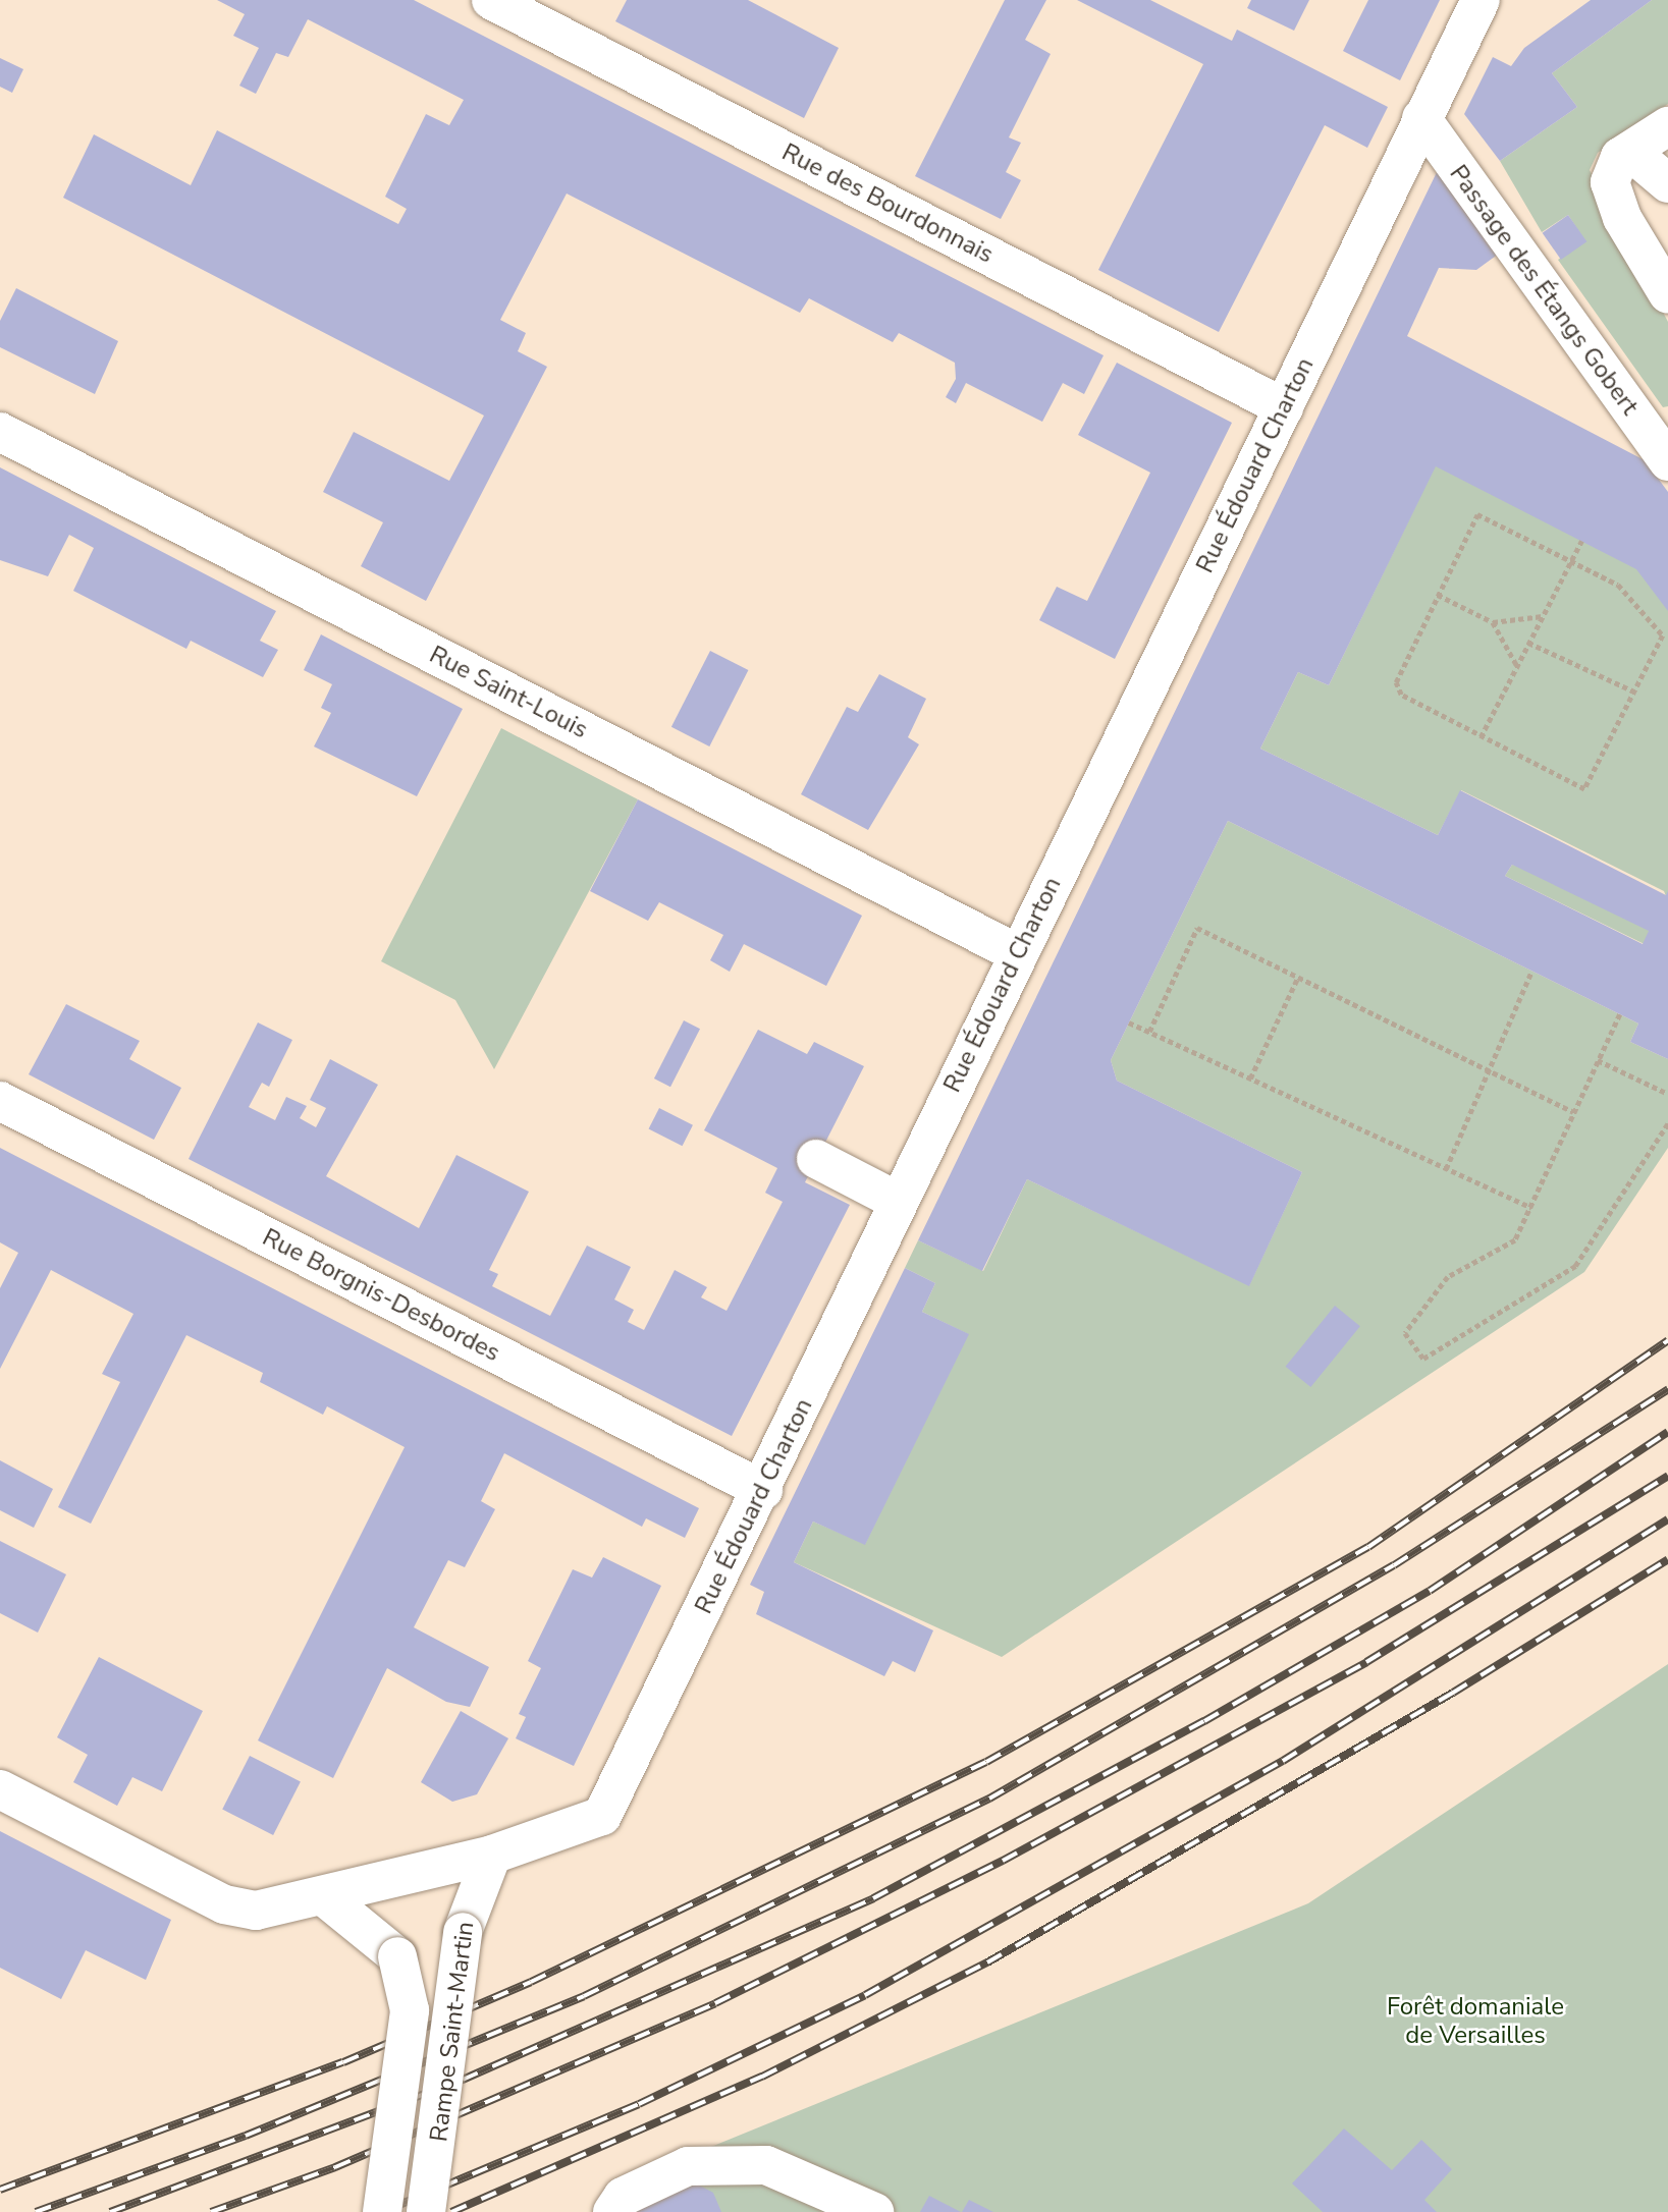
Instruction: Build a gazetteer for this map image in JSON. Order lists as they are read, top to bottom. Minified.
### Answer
{"streets":{"street":["Rue des Bourdonnais","Passage des Étangs Gobert","Rue Édouard Charton","Rue Saint-Louis","Rue Borgnis-Desbordes","Rampe Saint-Martin"]},"crossings":[["Rue des Bourdonnais","Rue Édouard Charton"],["Passage des Étangs Gobert","Rue Édouard Charton"],["Rue Édouard Charton","Rue Saint-Louis"],["Rue Édouard Charton","Rue Borgnis-Desbordes"],["Rue Édouard Charton","Rampe Saint-Martin"]],"parks":["Forêt domaniale de Versailles"]}
